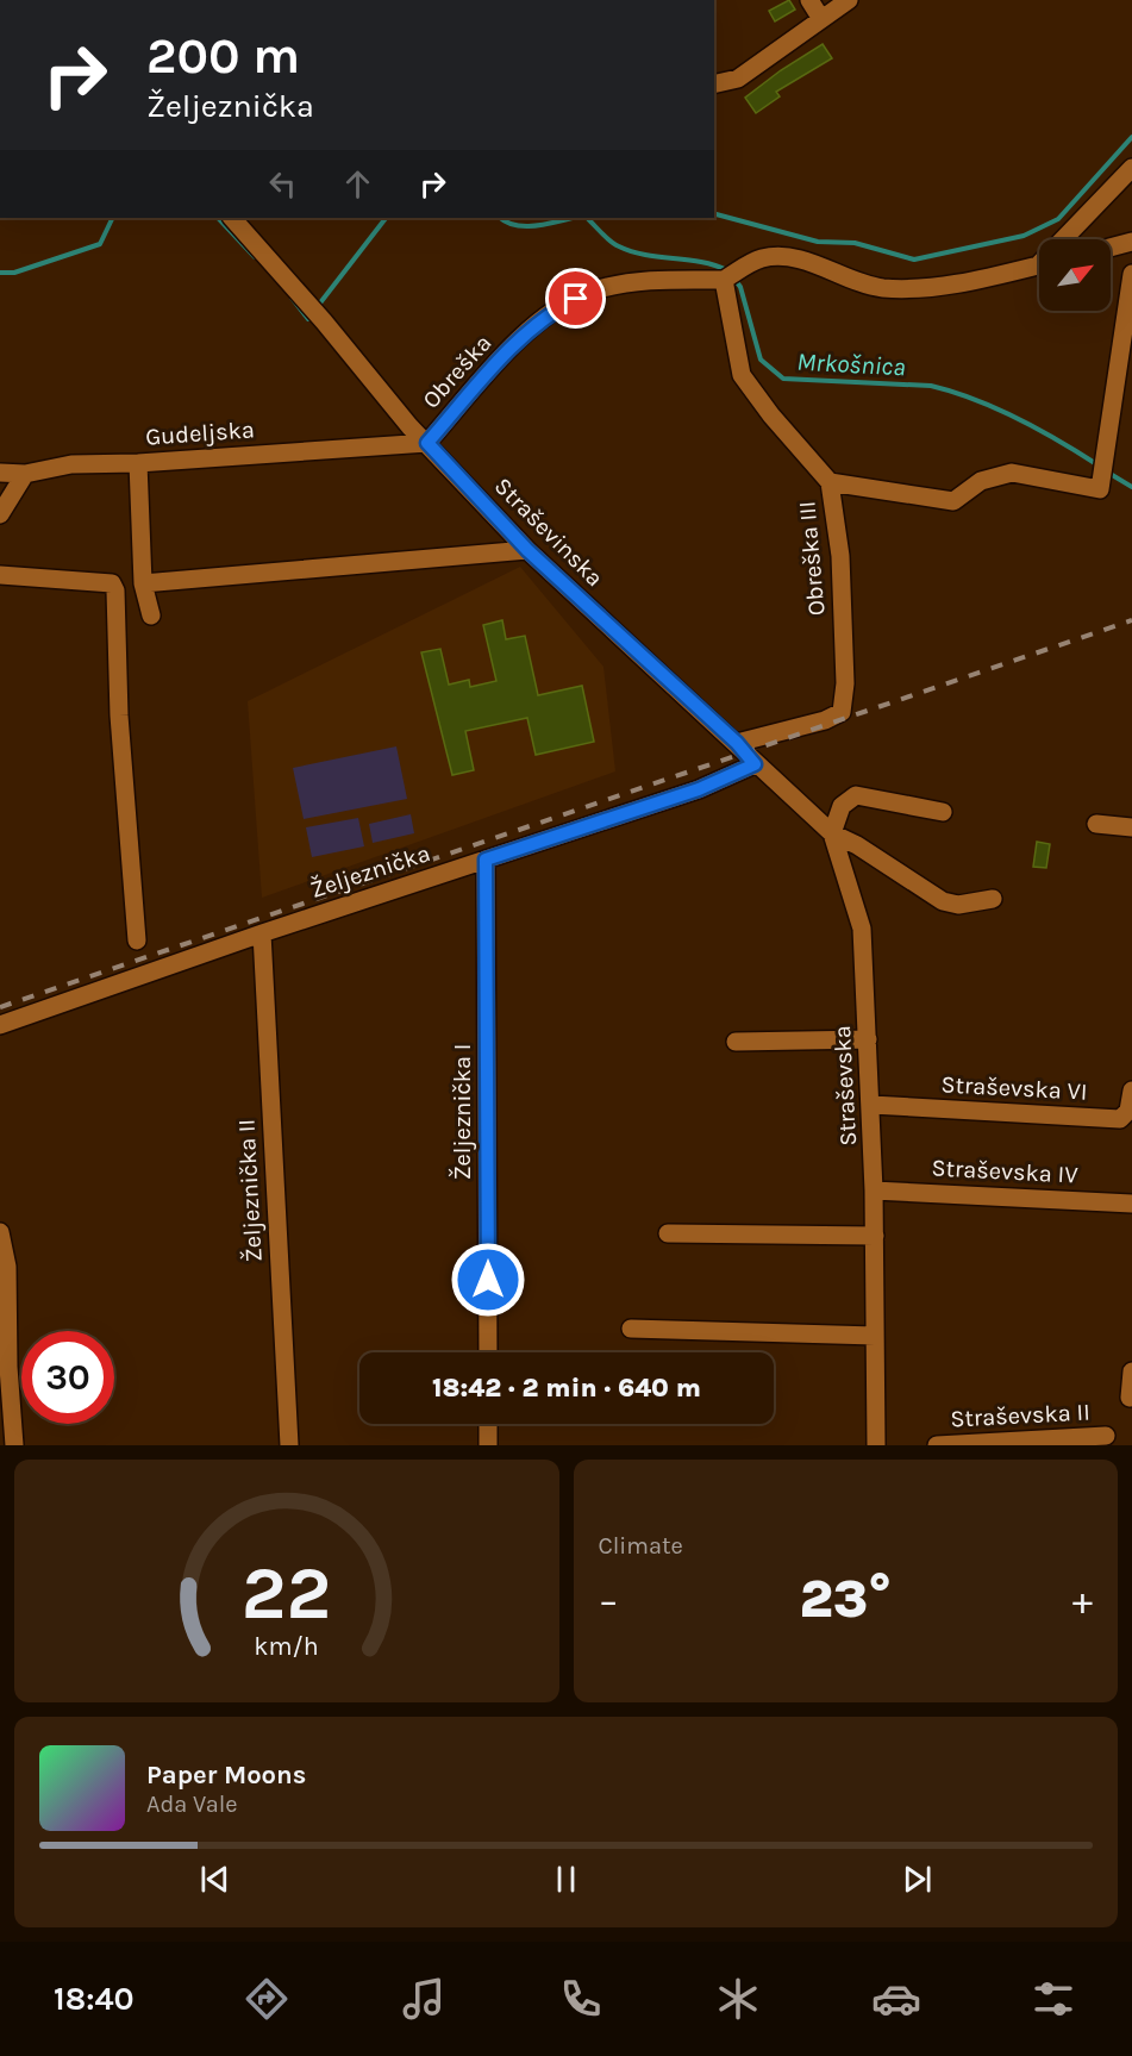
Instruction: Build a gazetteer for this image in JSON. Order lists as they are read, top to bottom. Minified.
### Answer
{"streets":{"street":["Obreška","Gudeljska","Straševinska","Obreška III","Željeznička","Straševska","Straševska VI","Željeznička I","Straševska IV","Željeznička II","Straševska II"]},"crossings":[["Obreška","Gudeljska"],["Obreška","Straševinska"],["Obreška","Obreška III"],["Gudeljska","Straševinska"],["Straševinska","Obreška III"],["Straševinska","Željeznička"],["Željeznička","Željeznička I"],["Željeznička","Željeznička II"],["Straševska","Straševska VI"],["Straševska","Straševska IV"]],"water":["Mrkošnica"],"north":"top right","page":{"turn":["200 m","Željeznička"],"limit":"30","trip":"18:42 · 2 min · 640 m","tile":"Climate","heat":["−","23°","+"],"song":["Paper Moons","Ada Vale"],"tabs":"18:40","gauge":["22","km/h"]}}
